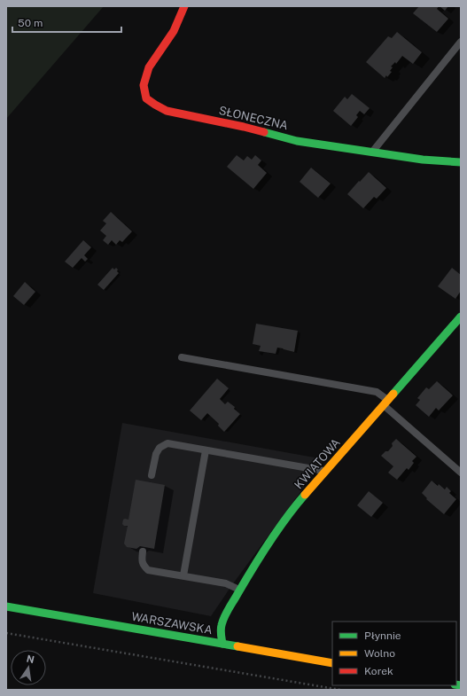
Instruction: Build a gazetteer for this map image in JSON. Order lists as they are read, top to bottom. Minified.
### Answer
{"streets":{"street":["SŁONECZNA","KWIATOWA","WARSZAWSKA"]},"crossings":[["KWIATOWA","WARSZAWSKA"]],"legend":["Płynnie","Wolno","Korek"],"scale_bar":"50 m","north":"top"}
